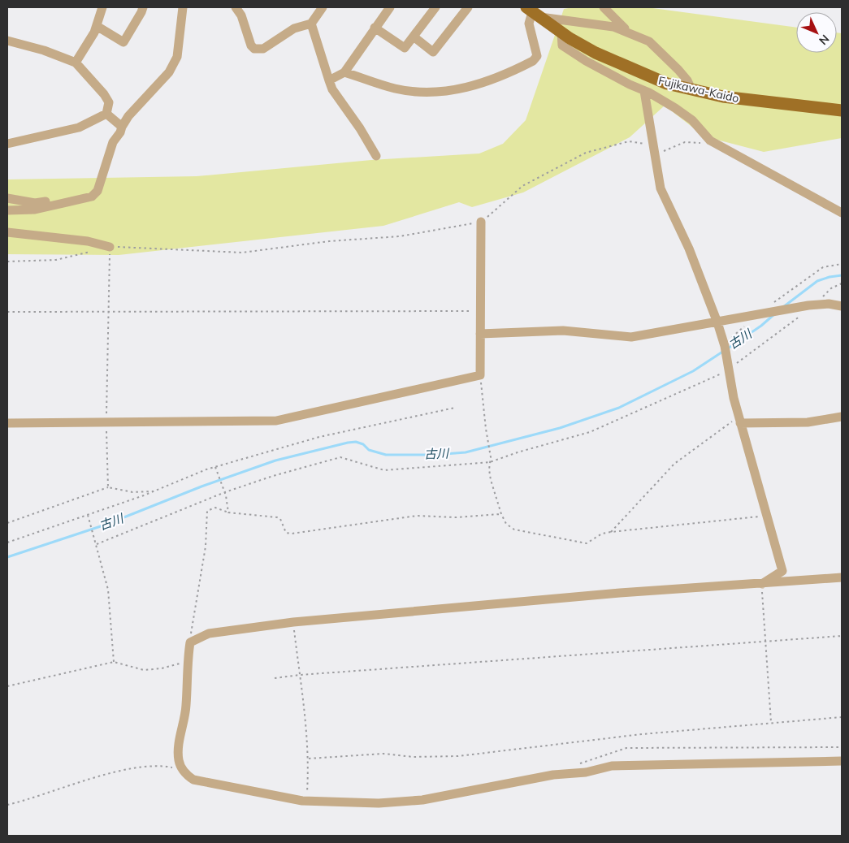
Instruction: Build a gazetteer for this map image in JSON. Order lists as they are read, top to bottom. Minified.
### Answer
{"streets":{"main road":["Fujikawa-Kaido"]},"water":["古川"],"north":"bottom right"}
